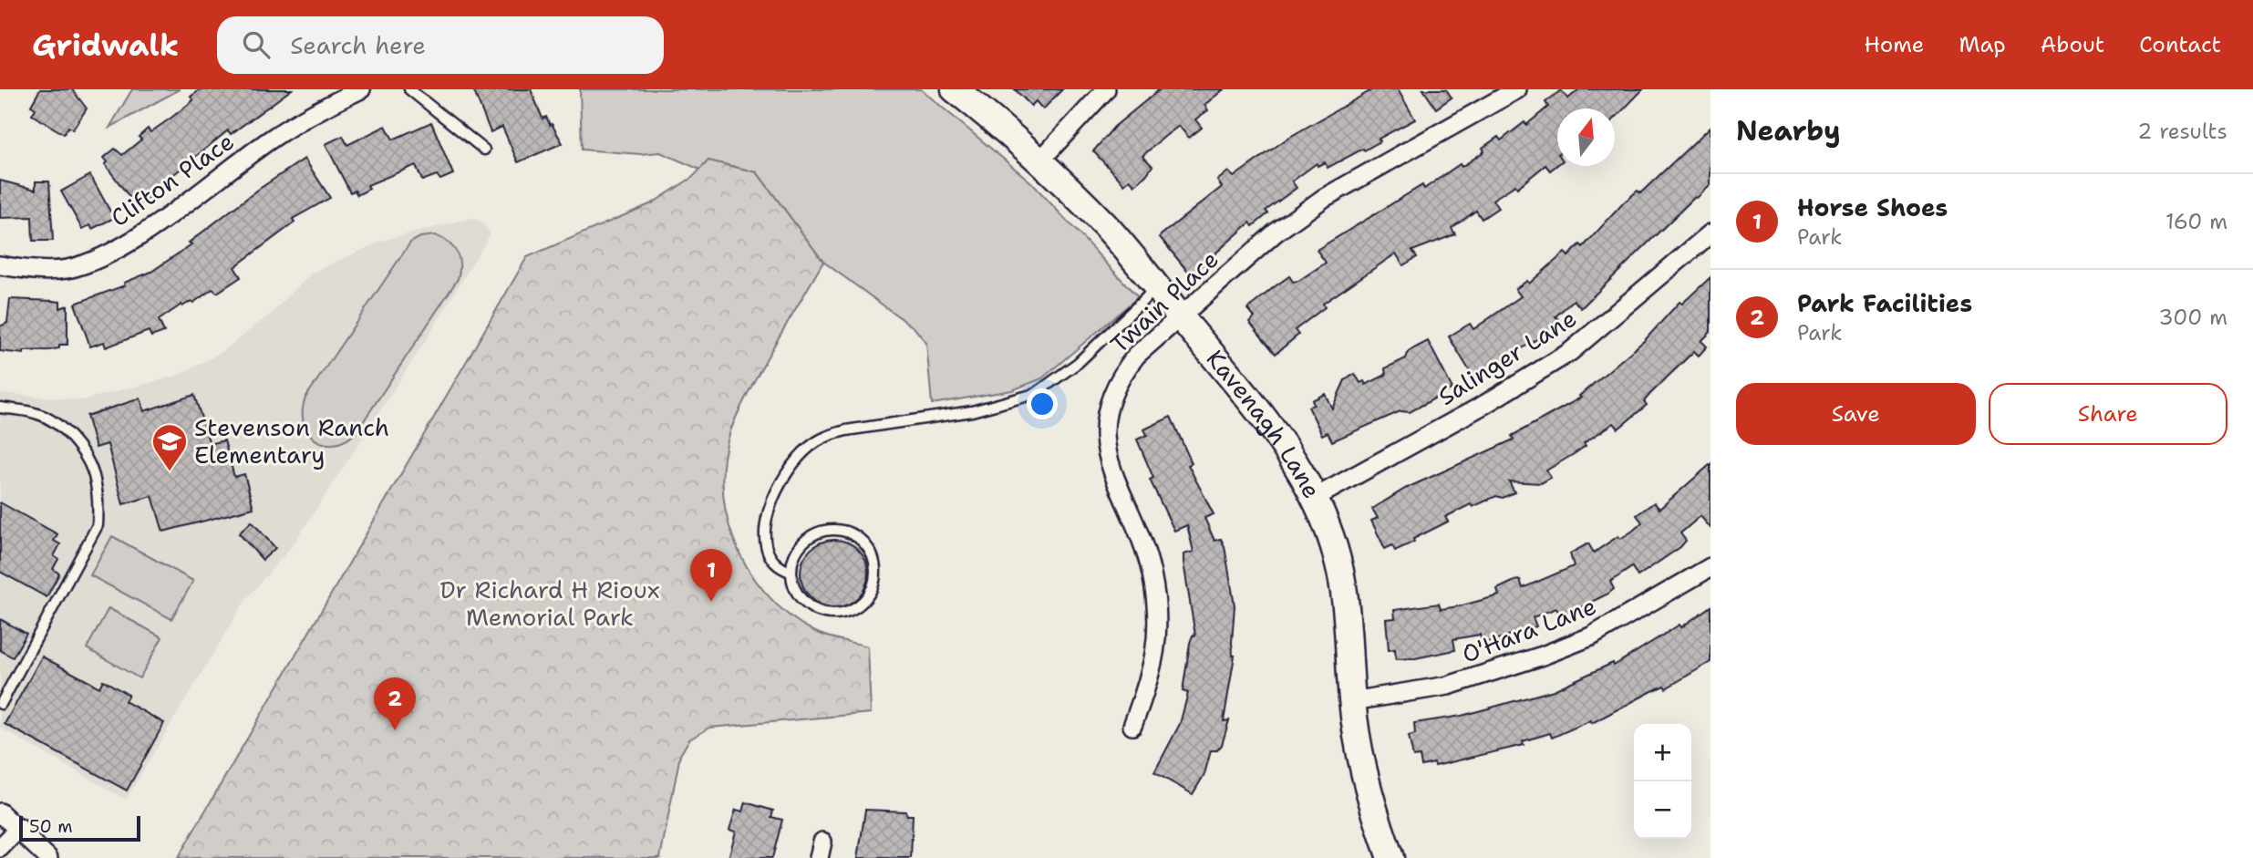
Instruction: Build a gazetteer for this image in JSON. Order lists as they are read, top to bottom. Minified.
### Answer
{"streets":{"main road":["Kavenagh Lane"],"street":["Clifton Place","Twain Place","Salinger Lane","O'Hara Lane"]},"crossings":[["Twain Place","Kavenagh Lane"],["Salinger Lane","Kavenagh Lane"],["Kavenagh Lane","O'Hara Lane"]],"parks":["Dr Richard H Rioux Memorial Park"],"places":{"school or university":["Stevenson Ranch Elementary"]},"scale_bar":"50 m","north":"top","page":{"header":"Gridwalk","search":"Search here","nav":["Home","Map","About","Contact"],"heading":["Nearby","2 results"],"list":[{"mark":"1","name":"Horse Shoes","note":"Park","value":"160 m"},{"mark":"2","name":"Park Facilities","note":"Park","value":"300 m"}],"buttons":["Save","Share"],"pins":["1","2"],"map_buttons":["+","−"],"scale":"50 m"}}
